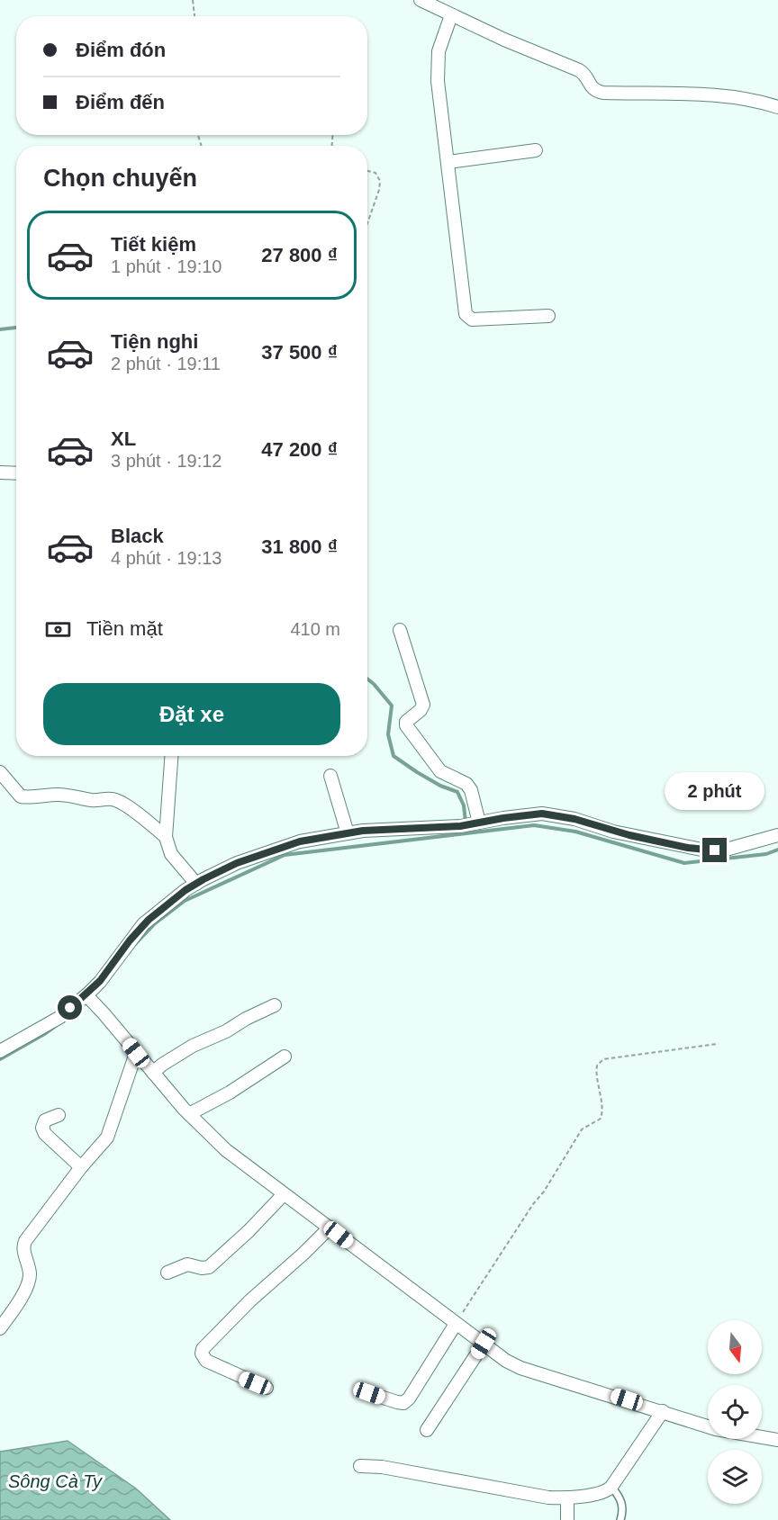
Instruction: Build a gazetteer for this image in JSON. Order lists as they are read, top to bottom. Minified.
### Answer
{"water":["Sông Cà Ty"],"north":"bottom","page":{"banner":["Điểm đón","Điểm đến"],"heading":"Chọn chuyến","list":[{"name":"Tiết kiệm","note":"1 phút · 19:10","value":"27 800 ₫"},{"name":"Tiện nghi","note":"2 phút · 19:11","value":"37 500 ₫"},{"name":"XL","note":"3 phút · 19:12","value":"47 200 ₫"},{"name":"Black","note":"4 phút · 19:13","value":"31 800 ₫"}],"pay":["Tiền mặt","410 m"],"buttons":"Đặt xe","bubble":"2 phút"}}
